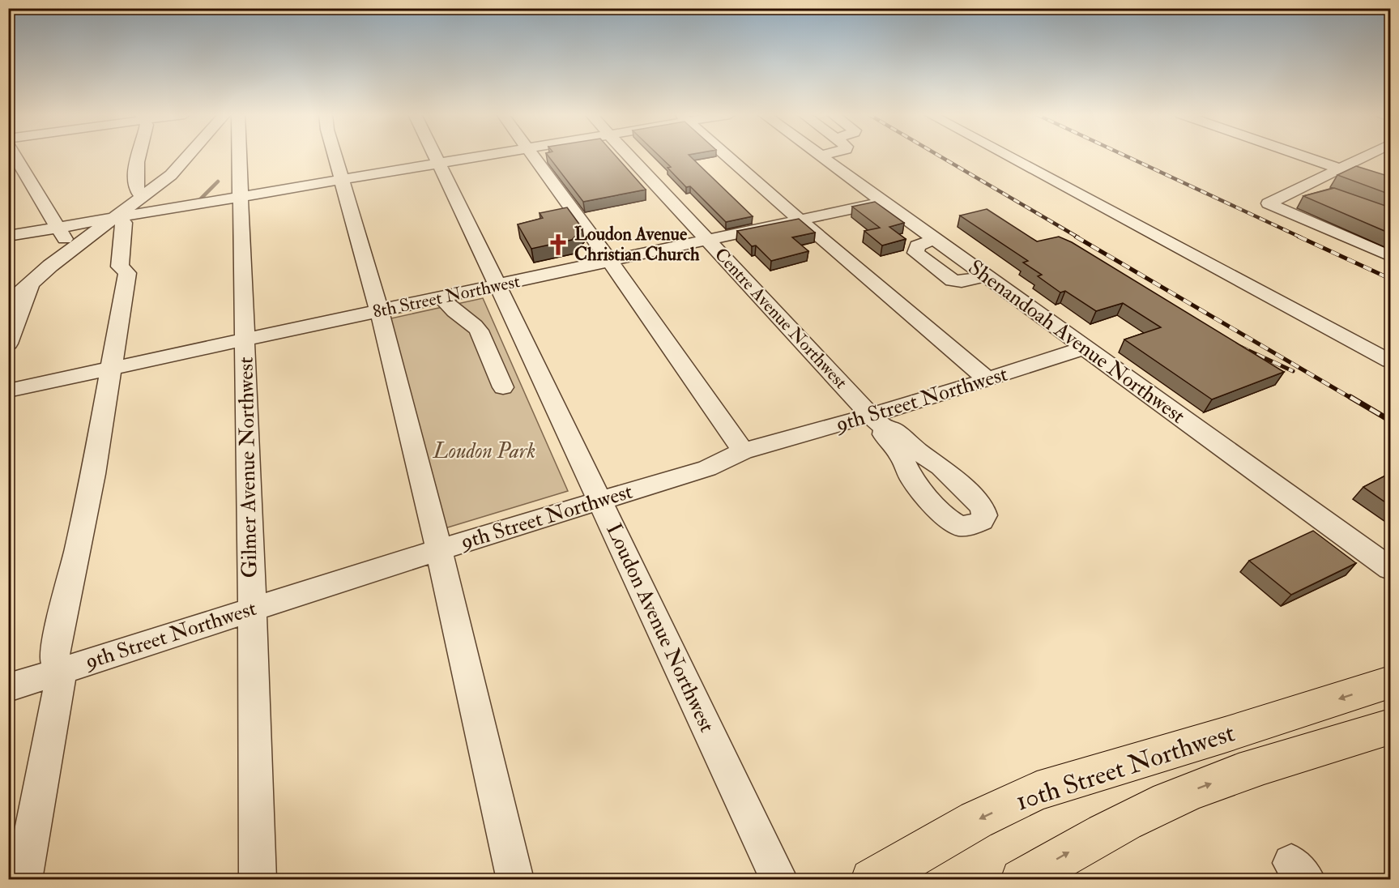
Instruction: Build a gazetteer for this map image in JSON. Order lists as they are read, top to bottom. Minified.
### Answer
{"streets":{"main road":["10th Street Northwest"],"street":["8th Street Northwest","Centre Avenue Northwest","Shenandoah Avenue Northwest","9th Street Northwest","Gilmer Avenue Northwest","Loudon Avenue Northwest"]},"crossings":[["8th Street Northwest","Centre Avenue Northwest"],["8th Street Northwest","Shenandoah Avenue Northwest"],["8th Street Northwest","Gilmer Avenue Northwest"],["8th Street Northwest","Loudon Avenue Northwest"],["Centre Avenue Northwest","9th Street Northwest"],["Shenandoah Avenue Northwest","9th Street Northwest"],["9th Street Northwest","Gilmer Avenue Northwest"],["9th Street Northwest","Loudon Avenue Northwest"]],"parks":["Loudon Park"],"places":{"church":["Loudon Avenue Christian Church"]}}
